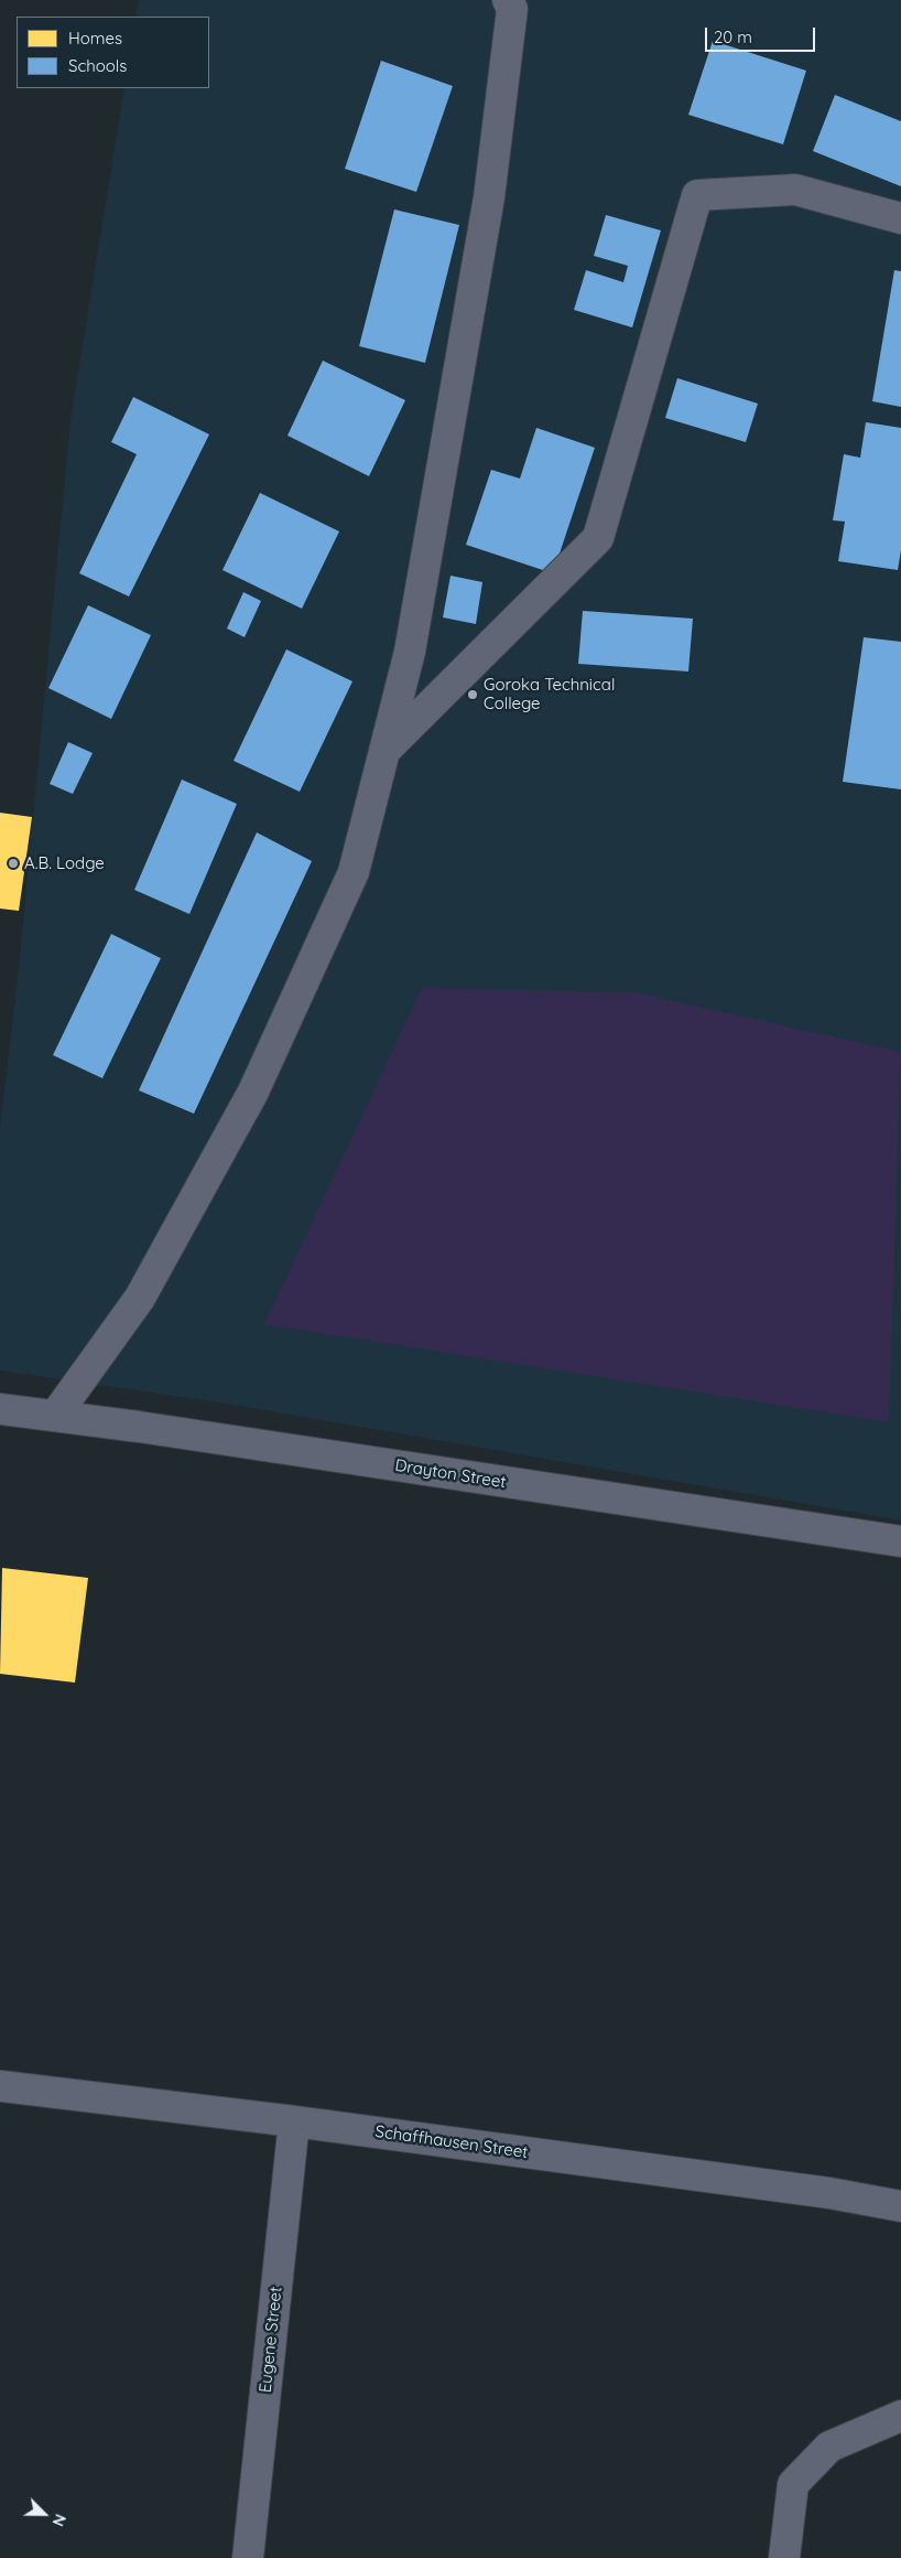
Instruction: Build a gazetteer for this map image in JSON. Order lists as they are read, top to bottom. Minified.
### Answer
{"streets":{"street":["Drayton Street","Schaffhausen Street","Eugene Street"]},"crossings":[["Schaffhausen Street","Eugene Street"]],"places":["Goroka Technical College","A.B. Lodge"],"legend":["Homes","Schools"],"scale_bar":"20 m","north":"bottom right"}
